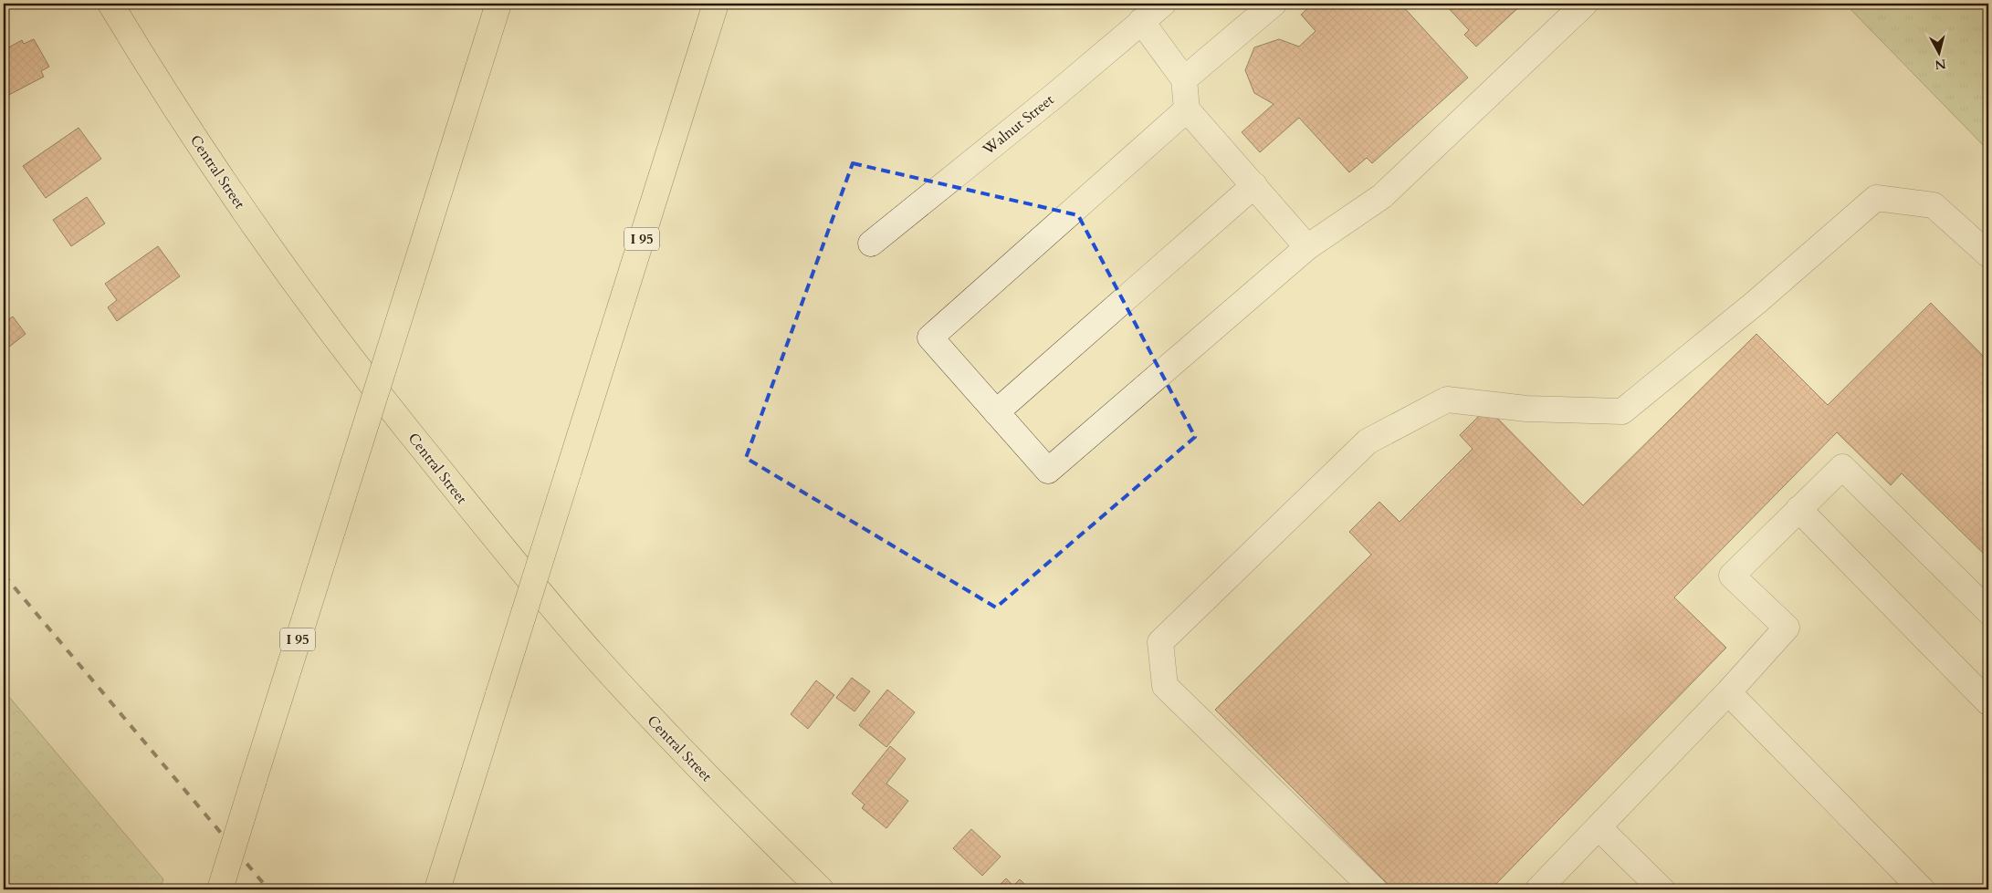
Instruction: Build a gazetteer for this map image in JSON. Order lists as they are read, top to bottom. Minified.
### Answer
{"streets":{"main road":["Central Street","I 95"],"street":["Walnut Street"]},"north":"bottom"}
